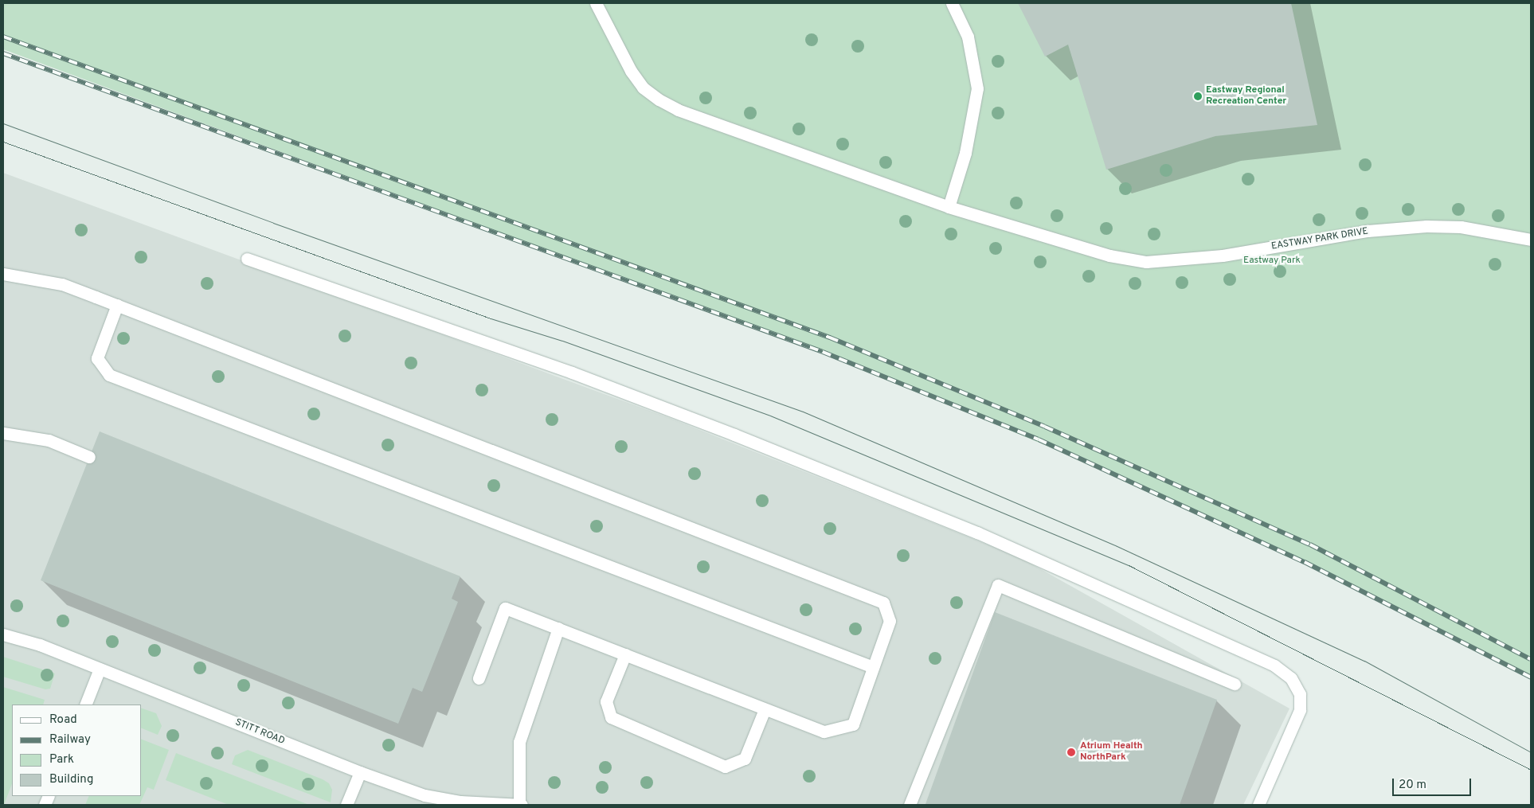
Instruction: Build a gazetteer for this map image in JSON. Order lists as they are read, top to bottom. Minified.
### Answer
{"streets":{"street":["EASTWAY PARK DRIVE","STITT ROAD"]},"parks":["Eastway Park"],"places":["Eastway Regional Recreation Center","Atrium Health NorthPark"],"legend":["Road","Railway","Park","Building"],"scale_bar":"20 m"}
